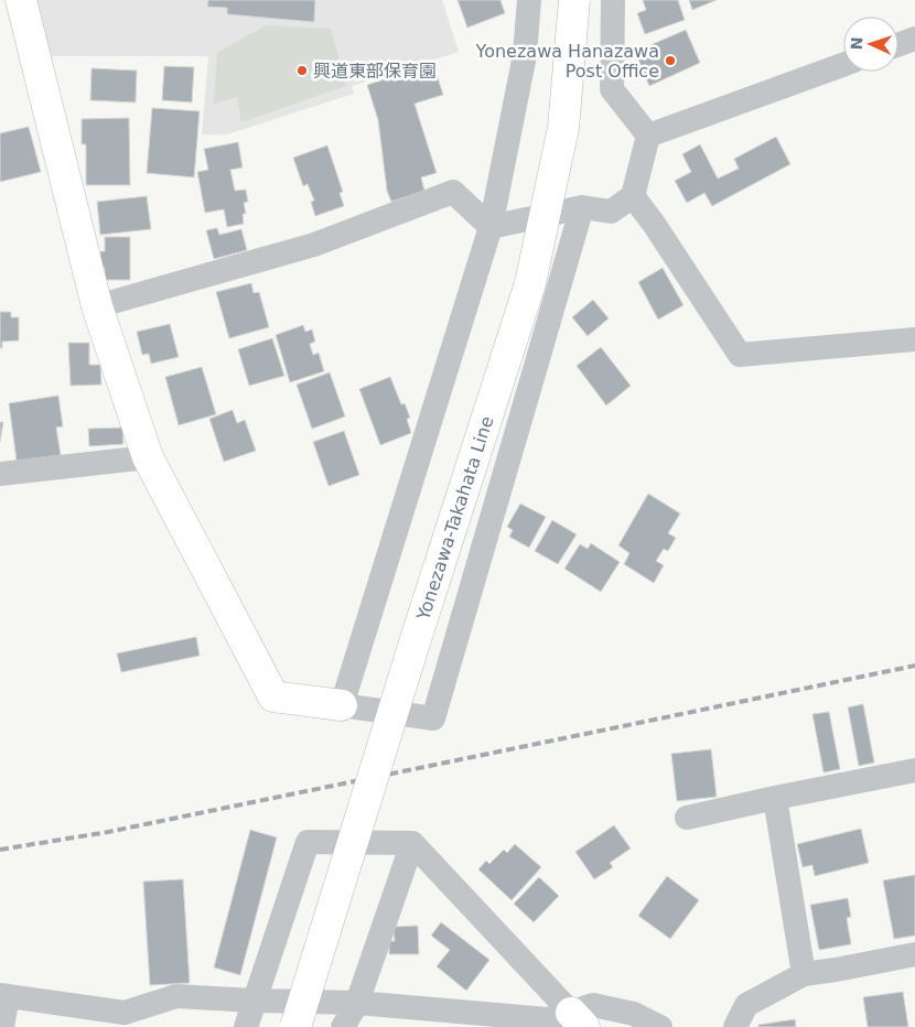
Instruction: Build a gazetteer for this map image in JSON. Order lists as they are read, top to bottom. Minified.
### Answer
{"streets":{"main road":["Yonezawa-Takahata Line"]},"places":["Yonezawa Hanazawa Post Office","興道東部保育園"],"north":"left"}
